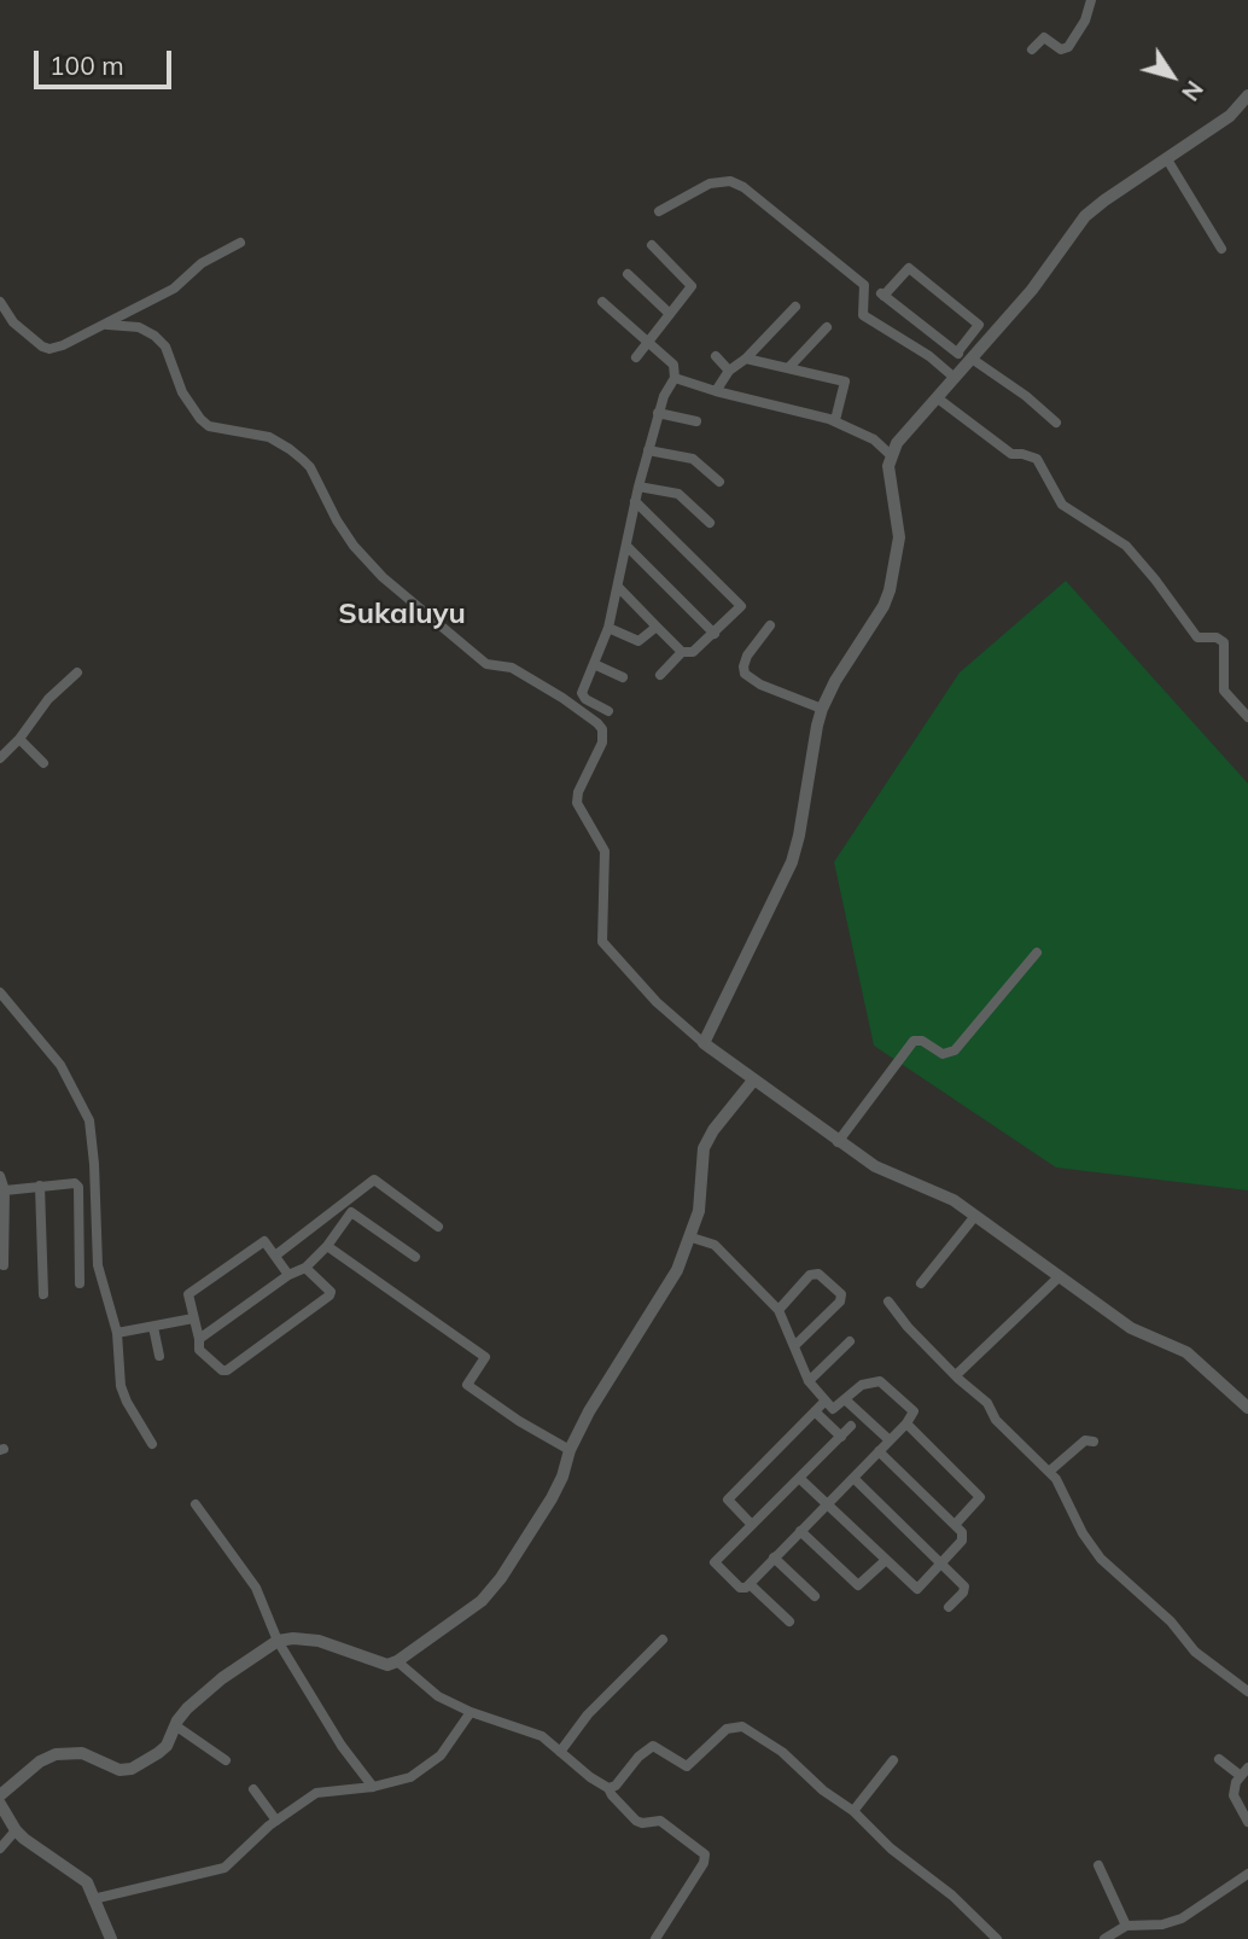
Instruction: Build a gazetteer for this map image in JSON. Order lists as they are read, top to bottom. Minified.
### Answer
{"districts":["Sukaluyu"],"scale_bar":"100 m","north":"bottom right"}
